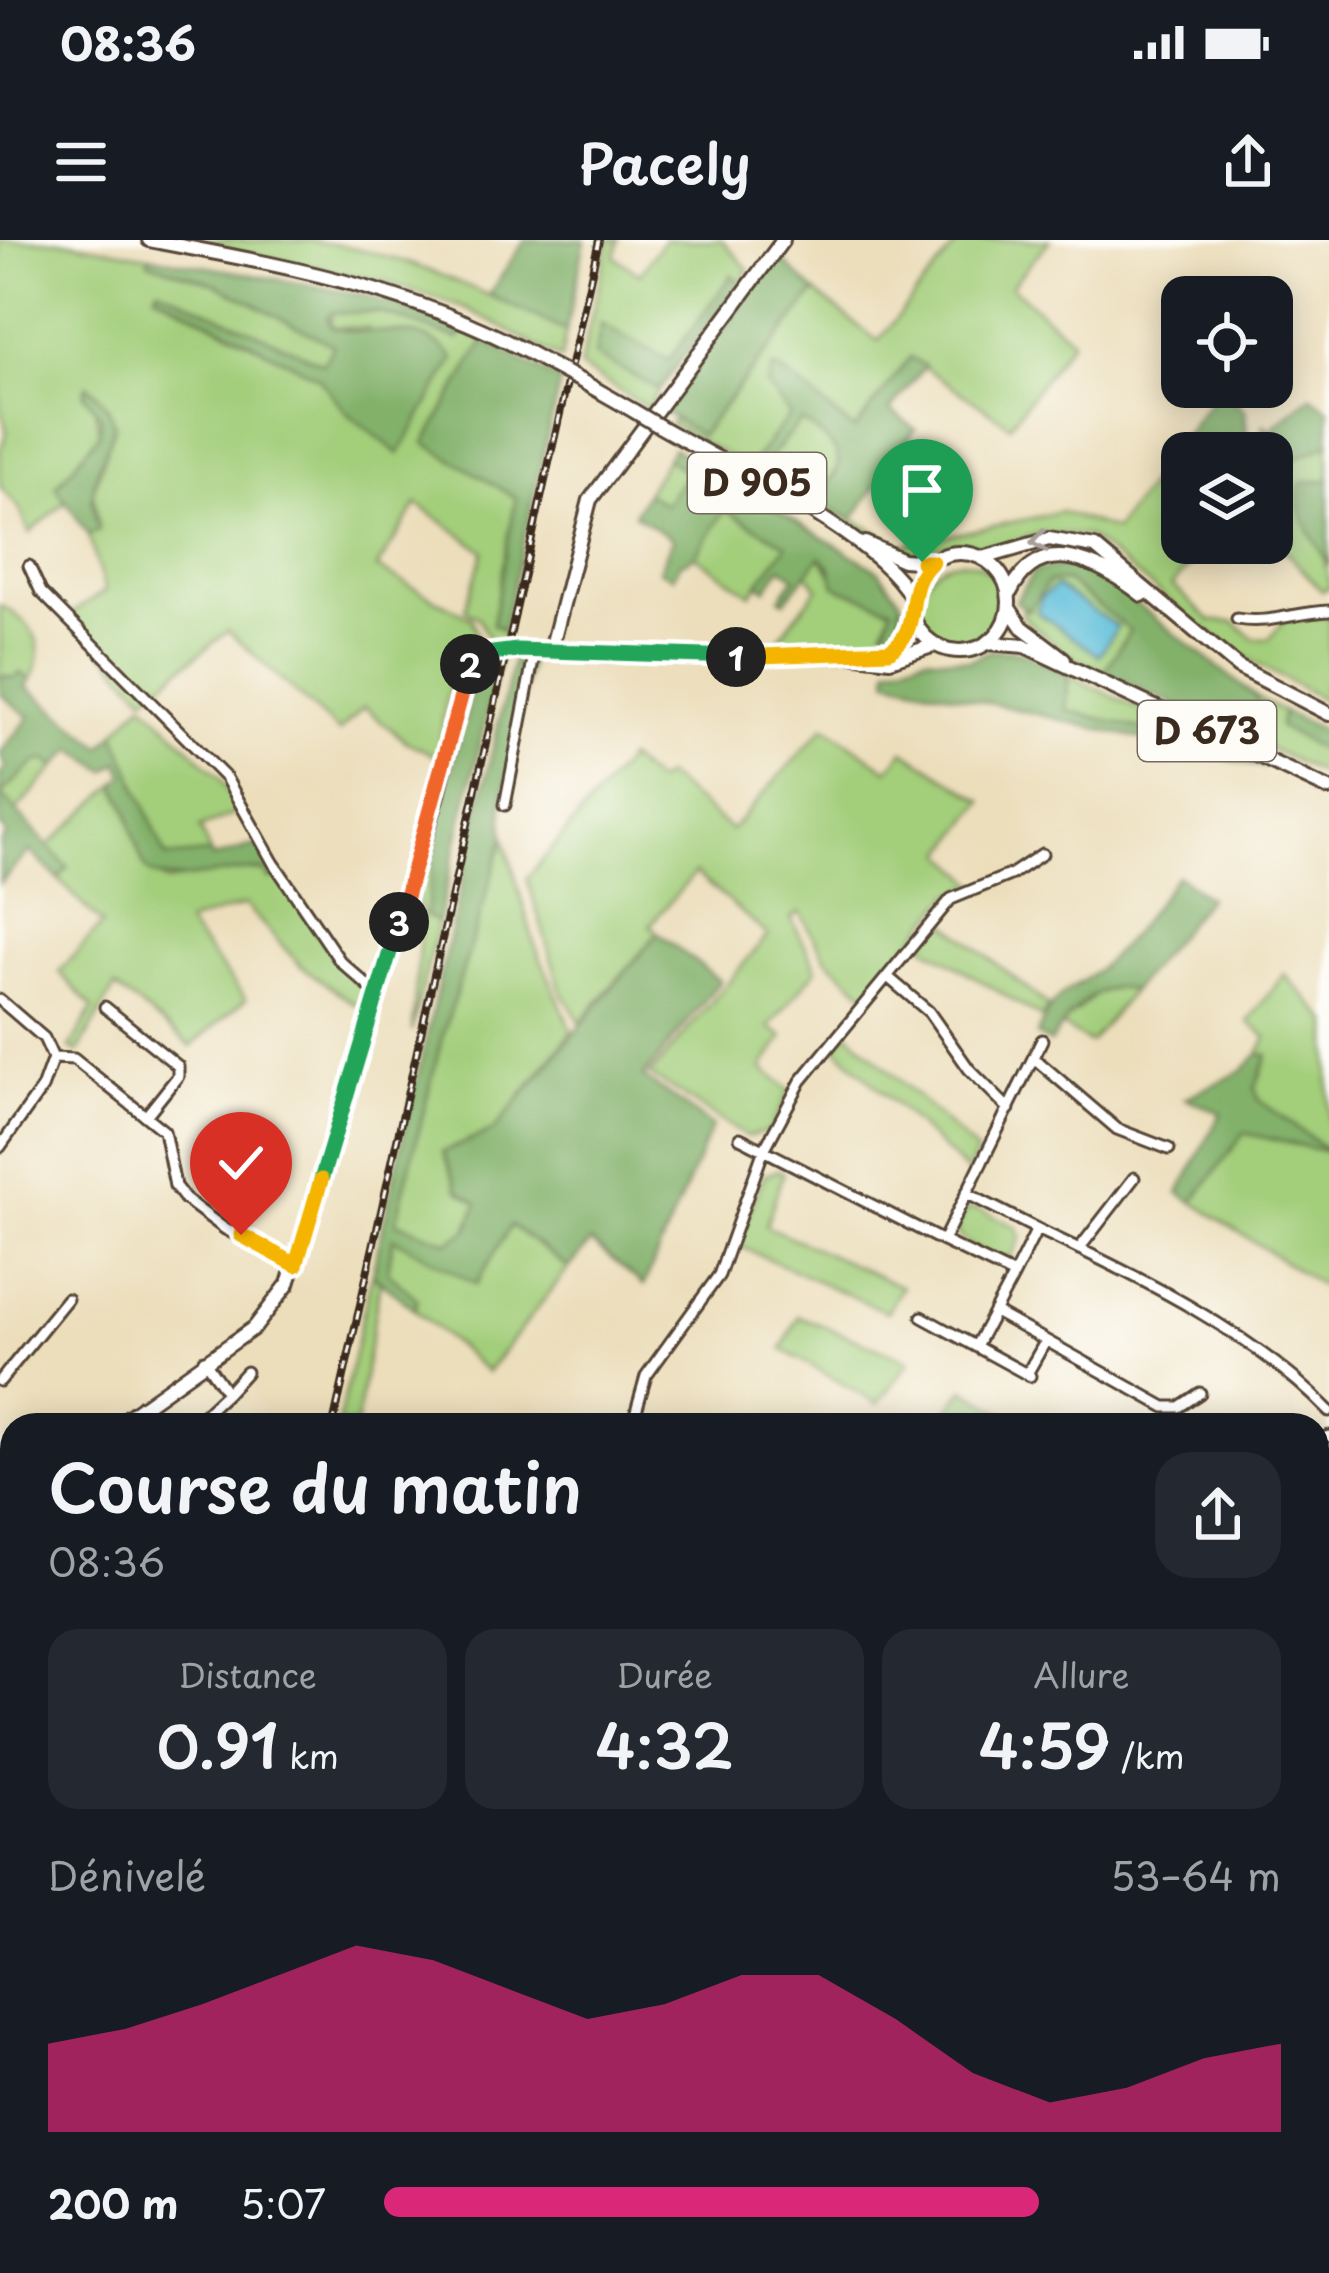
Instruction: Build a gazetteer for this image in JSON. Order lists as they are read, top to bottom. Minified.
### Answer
{"streets":{"main road":["D 905","D 673"]},"crossings":[["D 905","D 673"]],"page":{"status":"08:36","header":"Pacely","pins":["1","2","3"],"heading":["Course du matin","08:36"],"stats":[["Distance","0.91 km"],["Durée","4:32"],["Allure","4:59 /km"]],"chart":["Dénivelé","53–64 m"],"list":[{"name":"200 m","note":"5:07"}]}}
